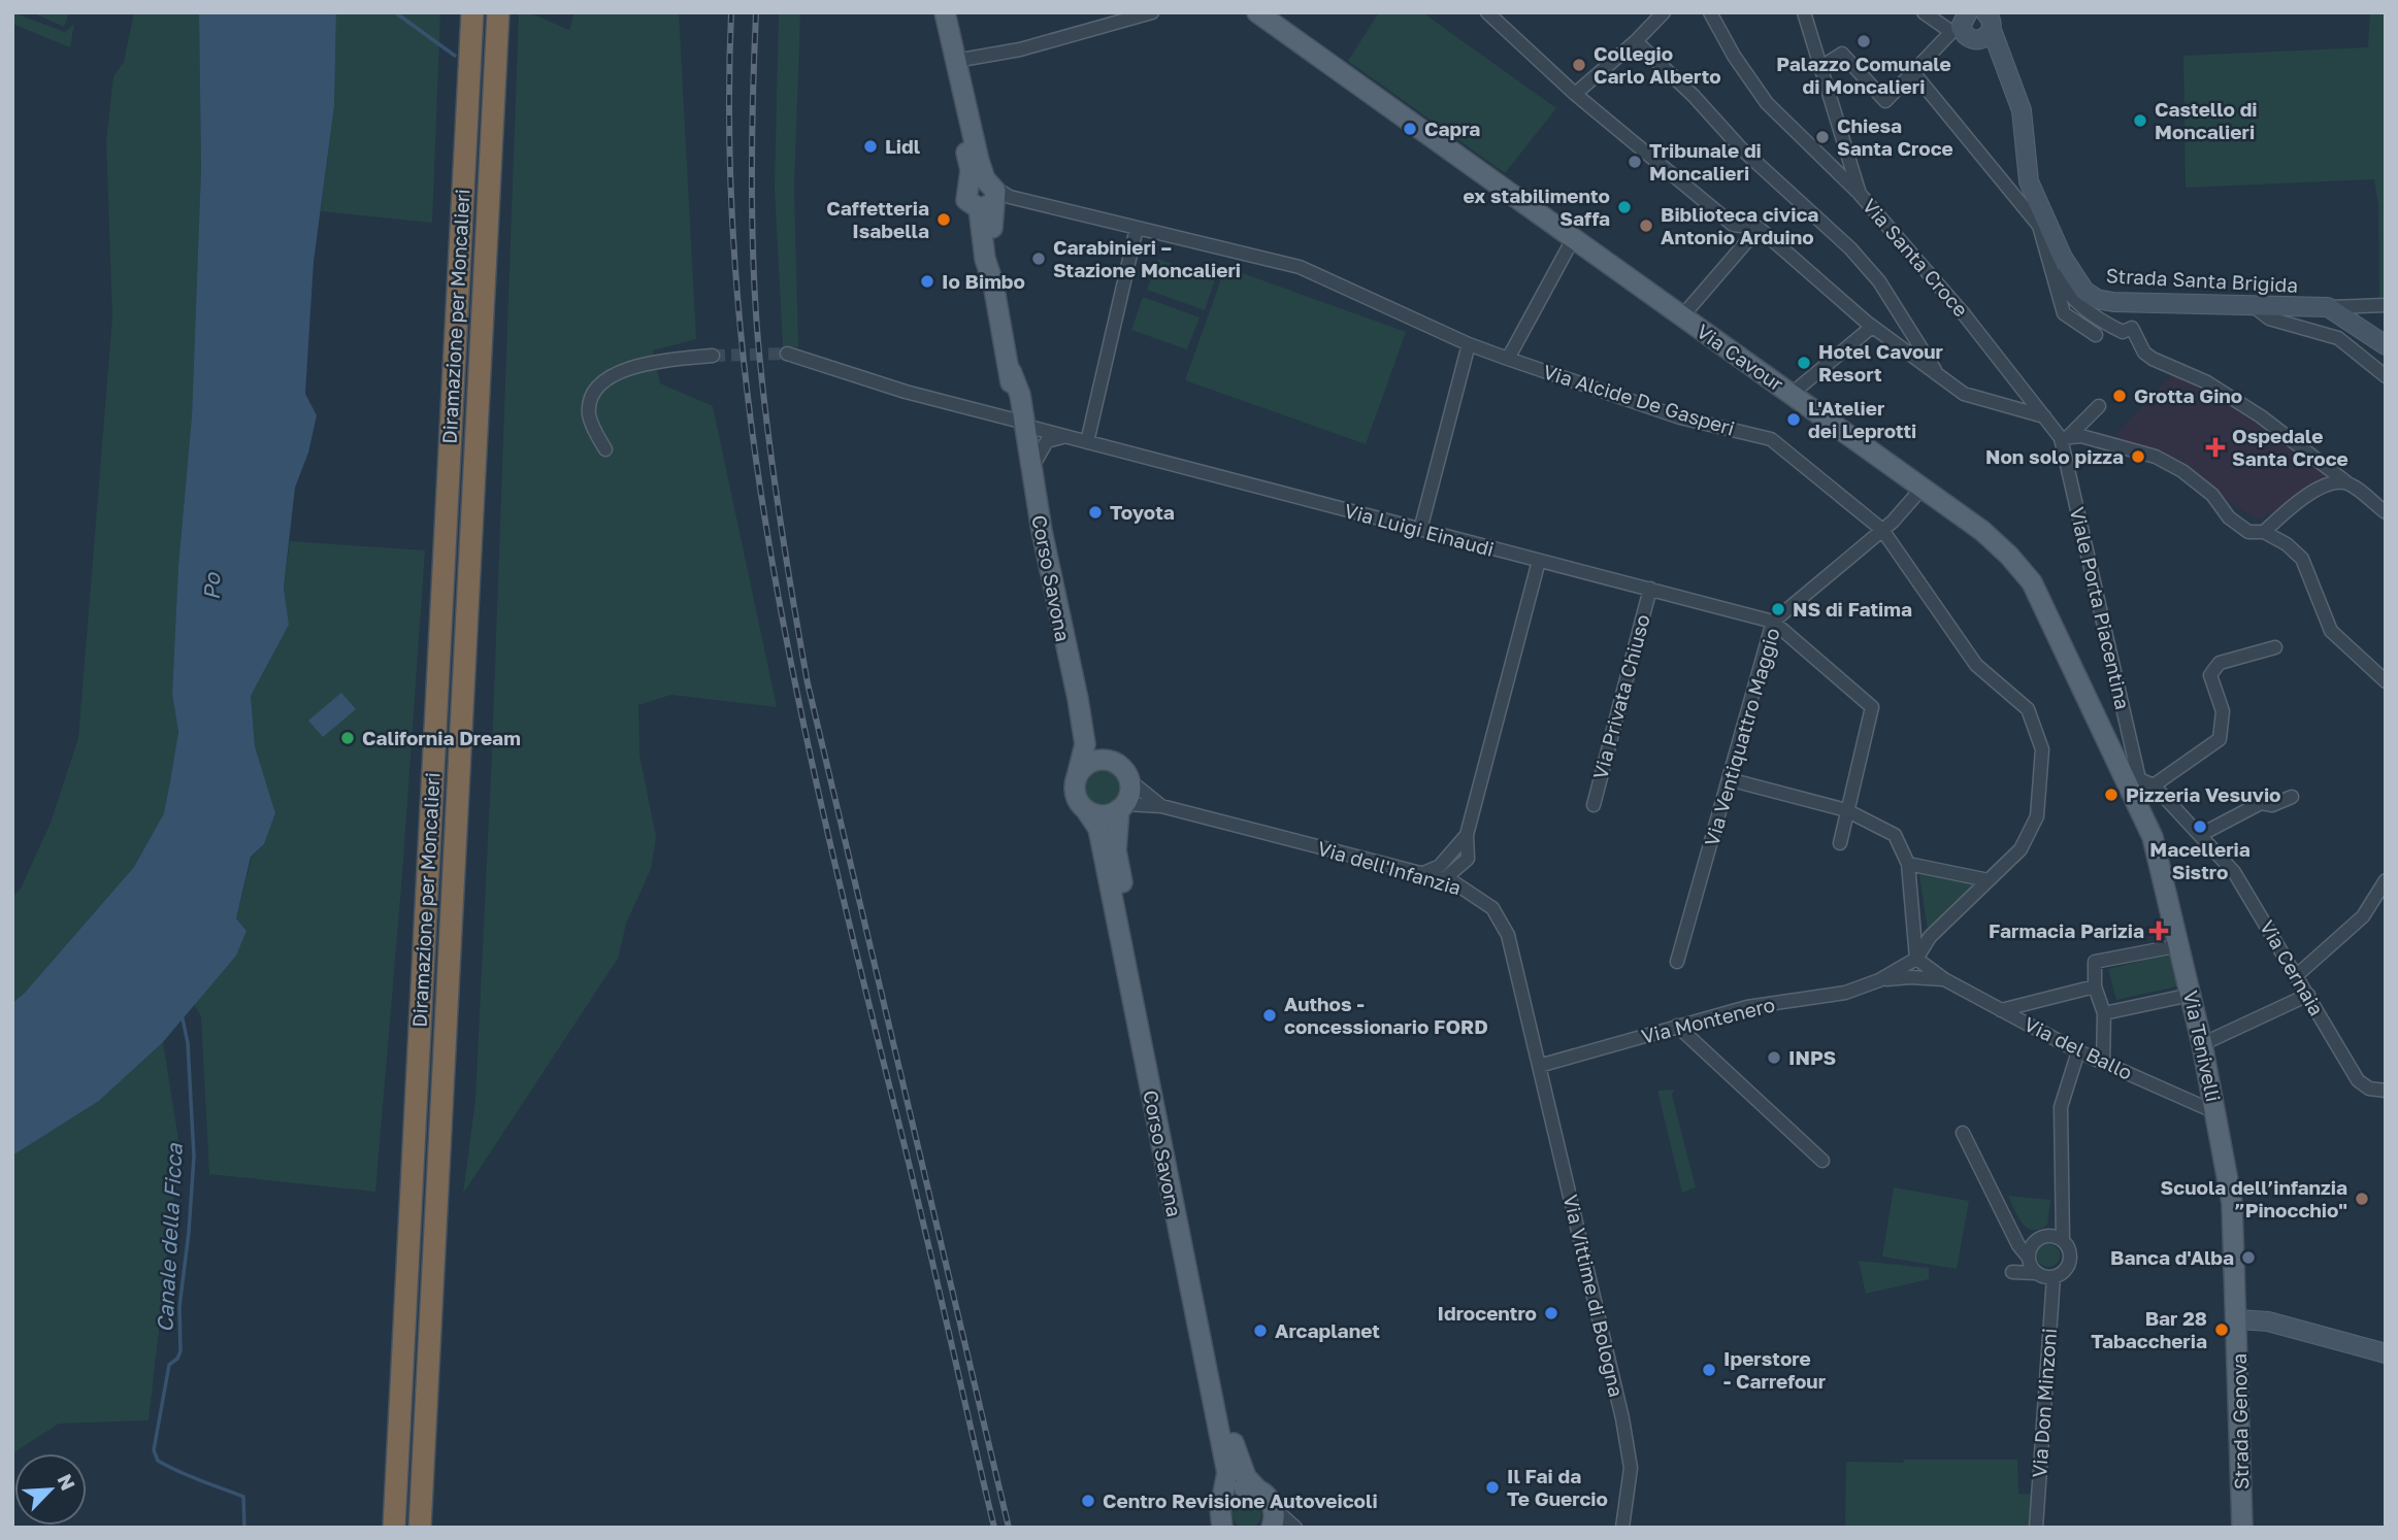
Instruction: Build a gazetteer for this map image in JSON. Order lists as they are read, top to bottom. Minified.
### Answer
{"streets":{"highway":["Diramazione per Moncalieri"],"main road":["Via Cavour","Corso Savona","Via Tenivelli","Strada Genova"],"street":["Via Santa Croce","Strada Santa Brigida","Via Alcide De Gasperi","Via Luigi Einaudi","Viale Porta Piacentina","Via Privata Chiuso","Via Ventiquattro Maggio","Via dell'Infanzia","Via Cernaia","Via Montenero","Via del Ballo","Via Vittime di Bologna","Via Don Minzoni"]},"crossings":[["Via Santa Croce","Viale Porta Piacentina"],["Via Cavour","Viale Porta Piacentina"],["Via Cavour","Via Ventiquattro Maggio"],["Via Cavour","Via Cernaia"],["Via Cavour","Via Tenivelli"],["Via Alcide De Gasperi","Corso Savona"],["Via Alcide De Gasperi","Via Ventiquattro Maggio"],["Via Alcide De Gasperi","Via Montenero"],["Via Alcide De Gasperi","Via del Ballo"],["Via Luigi Einaudi","Corso Savona"],["Via Luigi Einaudi","Via Privata Chiuso"],["Via Luigi Einaudi","Via Ventiquattro Maggio"],["Corso Savona","Via dell'Infanzia"],["Viale Porta Piacentina","Via Cernaia"],["Viale Porta Piacentina","Via Tenivelli"],["Via dell'Infanzia","Via Montenero"],["Via dell'Infanzia","Via Vittime di Bologna"],["Via Cernaia","Via Tenivelli"],["Via Montenero","Via del Ballo"],["Via Montenero","Via Vittime di Bologna"],["Via Tenivelli","Via del Ballo"],["Via Tenivelli","Strada Genova"]],"water":["Po","Canale della Ficca"],"places":{"other":["Palazzo Comunale di Moncalieri","Collegio Carlo Alberto","Castello di Moncalieri","Capra","Chiesa Santa Croce","Lidl","Tribunale di Moncalieri","ex stabilimento Saffa","Caffetteria Isabella","Biblioteca civica Antonio Arduino","Carabinieri – Stazione Moncalieri","Io Bimbo","Hotel Cavour Resort","Grotta Gino","L'Atelier dei Leprotti","Non solo pizza","Toyota","NS di Fatima","California Dream","Pizzeria Vesuvio","Macelleria Sistro","Authos - concessionario FORD","INPS","Scuola dell’infanzia ”Pinocchio\"","Banca d'Alba","Idrocentro","Bar 28 Tabaccheria","Arcaplanet","Iperstore - Carrefour","Il Fai da Te Guercio","Centro Revisione Autoveicoli"],"health":["Ospedale Santa Croce","Farmacia Parizia"]},"north":"top right"}
